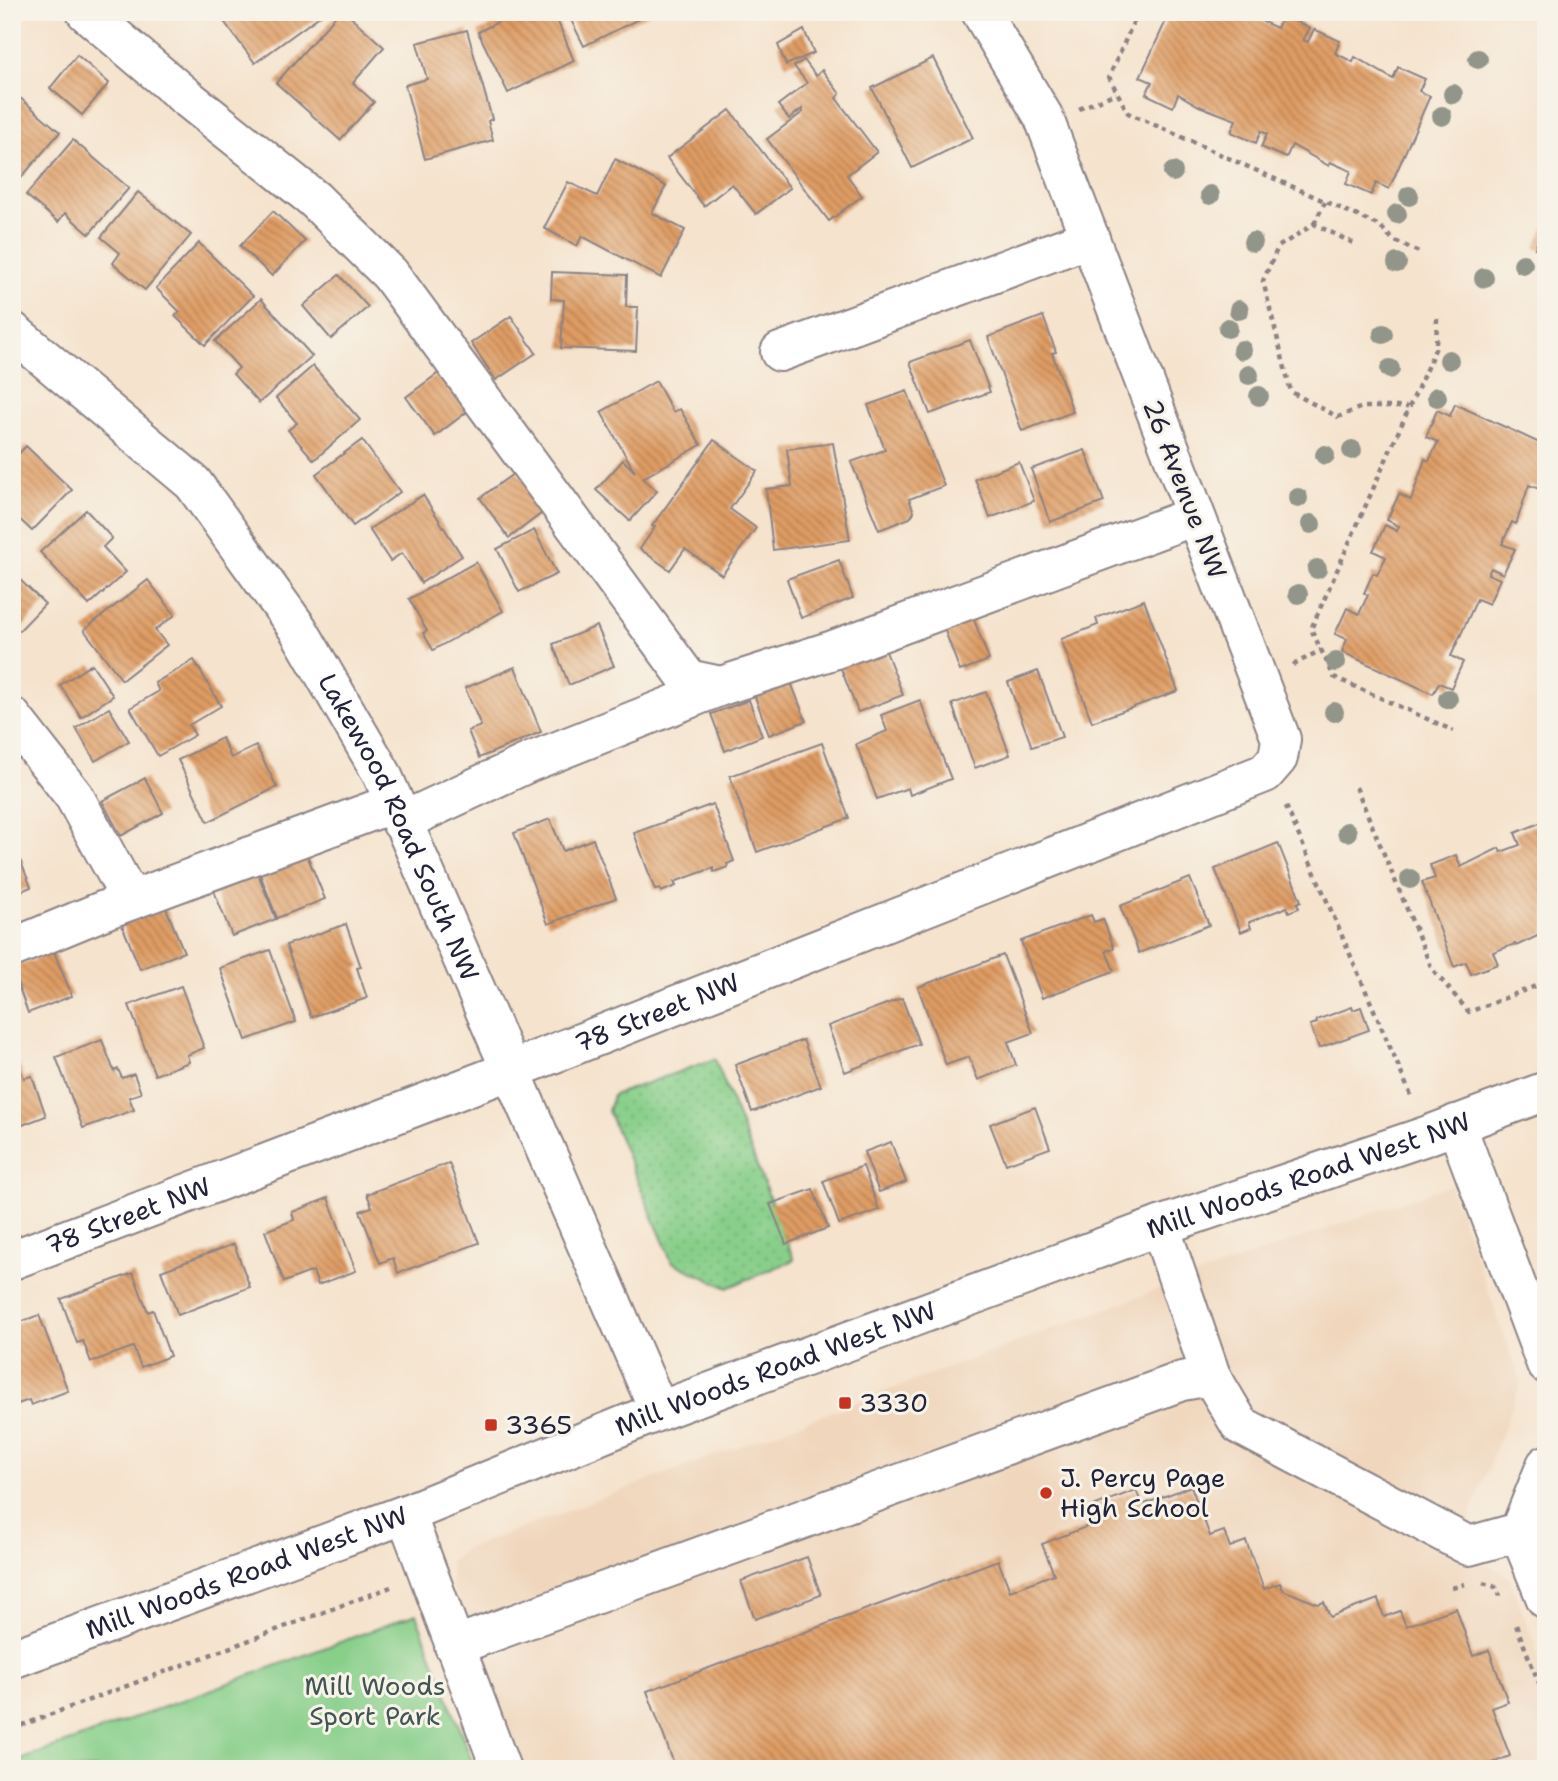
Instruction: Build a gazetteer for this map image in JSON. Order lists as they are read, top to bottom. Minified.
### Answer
{"streets":{"street":["26 Avenue NW","Lakewood Road South NW","78 Street NW","Mill Woods Road West NW"]},"crossings":[["26 Avenue NW","78 Street NW"],["Lakewood Road South NW","78 Street NW"],["Lakewood Road South NW","Mill Woods Road West NW"]],"parks":["Mill Woods Sport Park"],"places":{"transit":["3330","3365"],"other":["J. Percy Page High School"]}}
